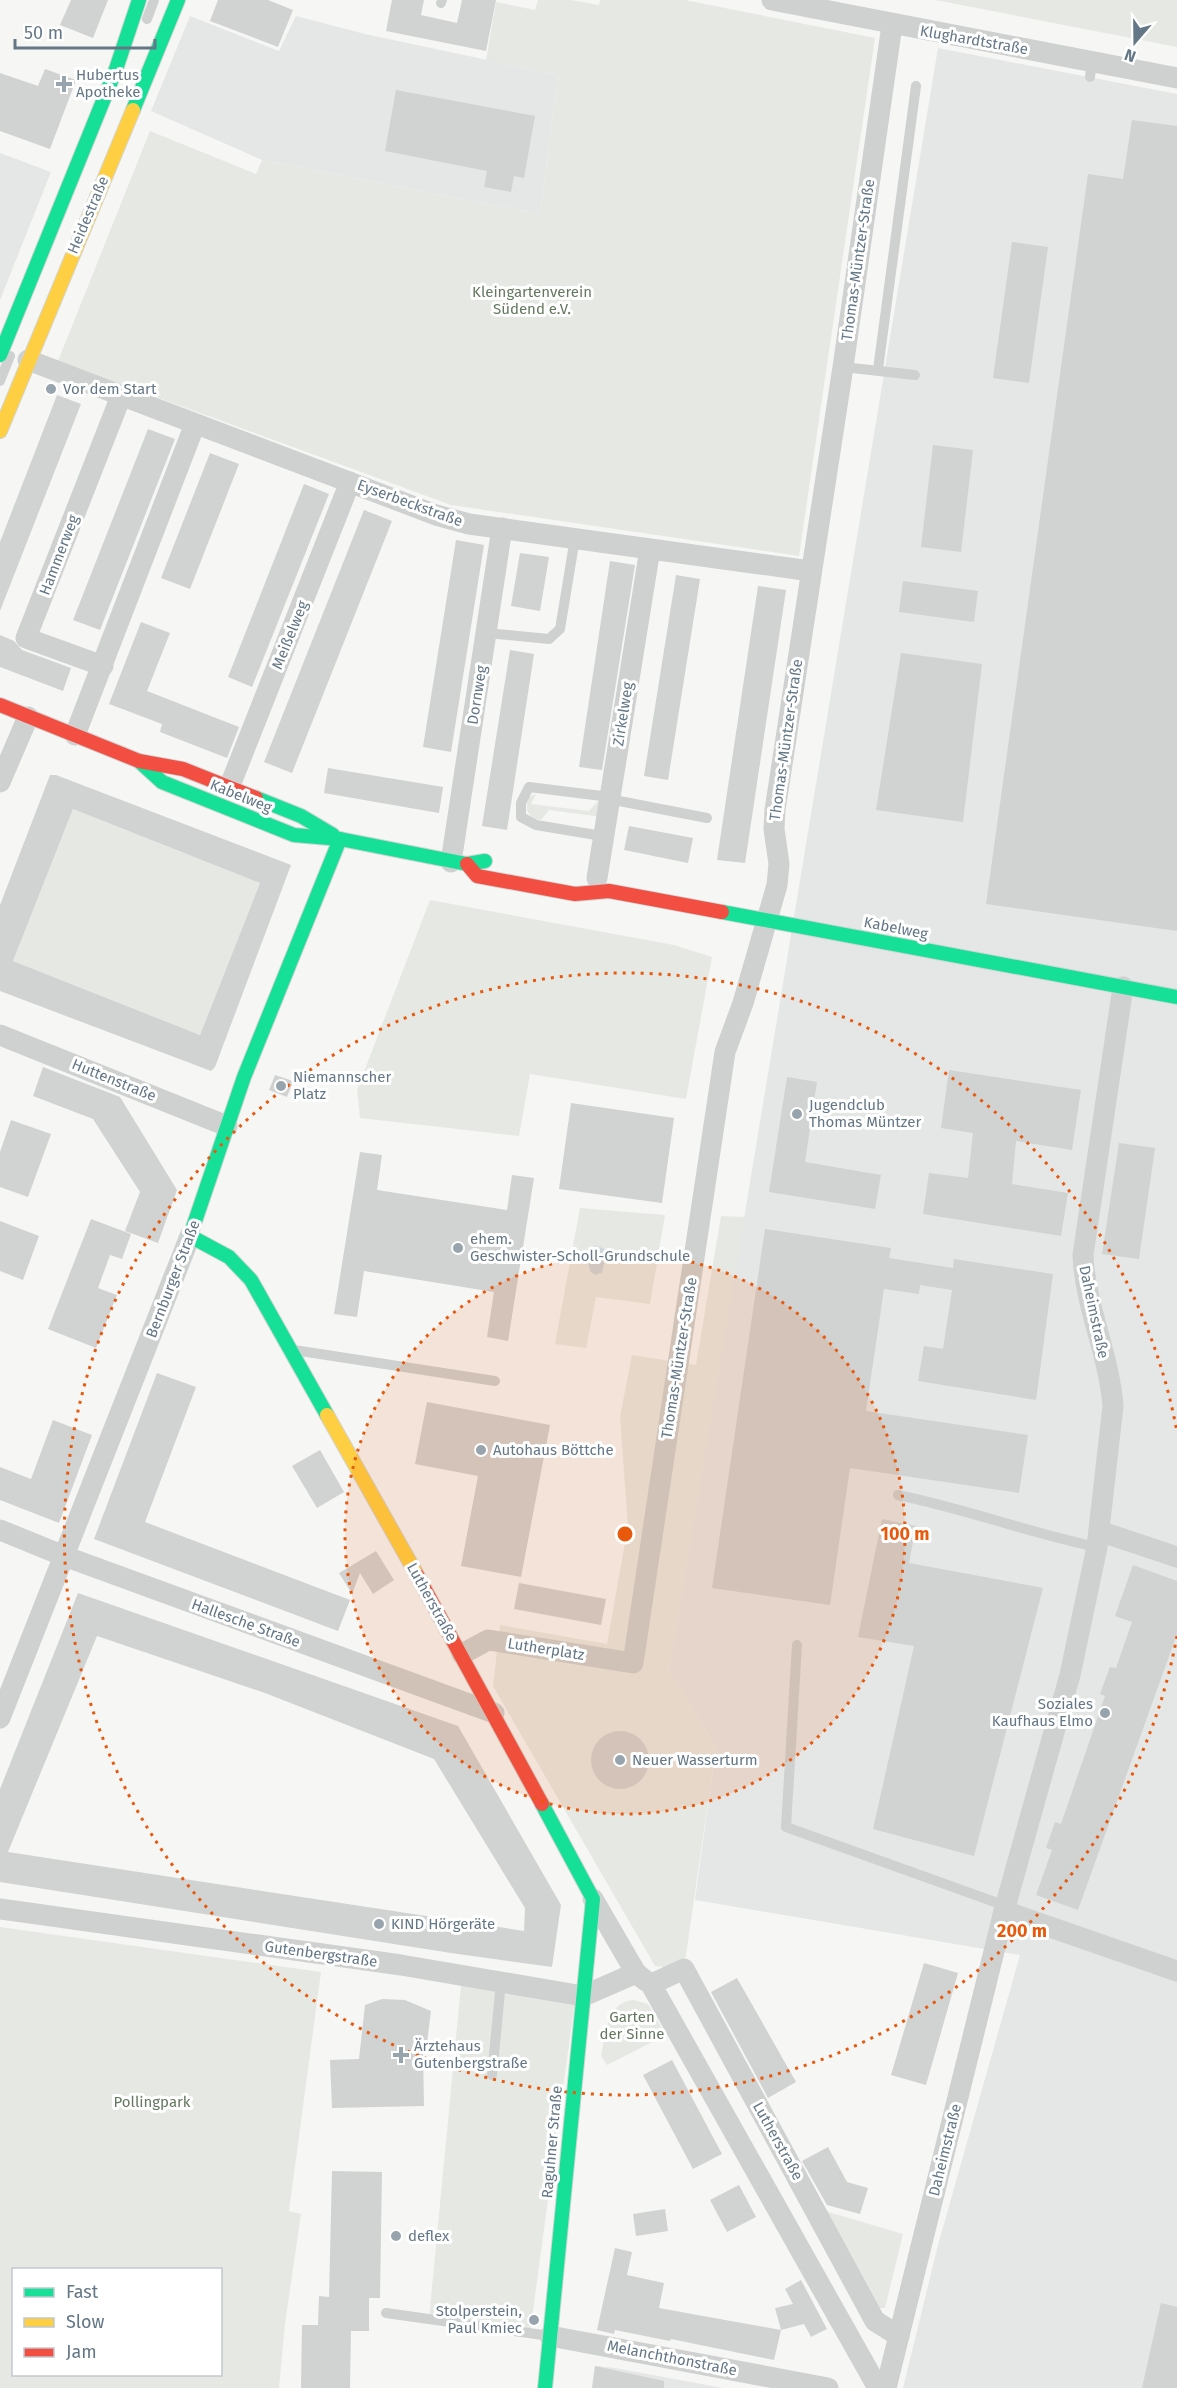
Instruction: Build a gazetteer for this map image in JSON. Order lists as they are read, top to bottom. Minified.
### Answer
{"streets":{"main road":["Heidestraße","Kabelweg","Bernburger Straße","Lutherstraße","Raguhner Straße"],"street":["Klughardtstraße","Thomas-Müntzer-Straße","Eyserbeckstraße","Hammerweg","Meißelweg","Dornweg","Zirkelweg","Huttenstraße","Daheimstraße","Hallesche Straße","Lutherplatz","Gutenbergstraße","Melanchthonstraße"]},"crossings":[["Klughardtstraße","Thomas-Müntzer-Straße"],["Heidestraße","Eyserbeckstraße"],["Thomas-Müntzer-Straße","Eyserbeckstraße"],["Thomas-Müntzer-Straße","Kabelweg"],["Thomas-Müntzer-Straße","Lutherplatz"],["Eyserbeckstraße","Hammerweg"],["Eyserbeckstraße","Meißelweg"],["Eyserbeckstraße","Dornweg"],["Eyserbeckstraße","Zirkelweg"],["Meißelweg","Kabelweg"],["Dornweg","Kabelweg"],["Zirkelweg","Kabelweg"],["Kabelweg","Bernburger Straße"],["Kabelweg","Daheimstraße"],["Huttenstraße","Bernburger Straße"],["Bernburger Straße","Lutherstraße"],["Bernburger Straße","Hallesche Straße"],["Daheimstraße","Lutherstraße"],["Lutherstraße","Hallesche Straße"],["Lutherstraße","Lutherplatz"],["Lutherstraße","Raguhner Straße"],["Gutenbergstraße","Raguhner Straße"],["Raguhner Straße","Melanchthonstraße"]],"parks":["Kleingartenverein Südend e.V.","Garten der Sinne","Pollingpark"],"places":{"health":["Hubertus Apotheke","Ärztehaus Gutenbergstraße"],"other":["Vor dem Start","Niemannscher Platz","Jugendclub Thomas Müntzer","ehem. Geschwister-Scholl-Grundschule","Autohaus Böttche","Soziales Kaufhaus Elmo","Neuer Wasserturm","KIND Hörgeräte","deflex","Stolperstein, Paul Kmiec"]},"legend":["Fast","Slow","Jam"],"scale_bar":"50 m","north":"bottom","rings":["100 m","200 m"]}
